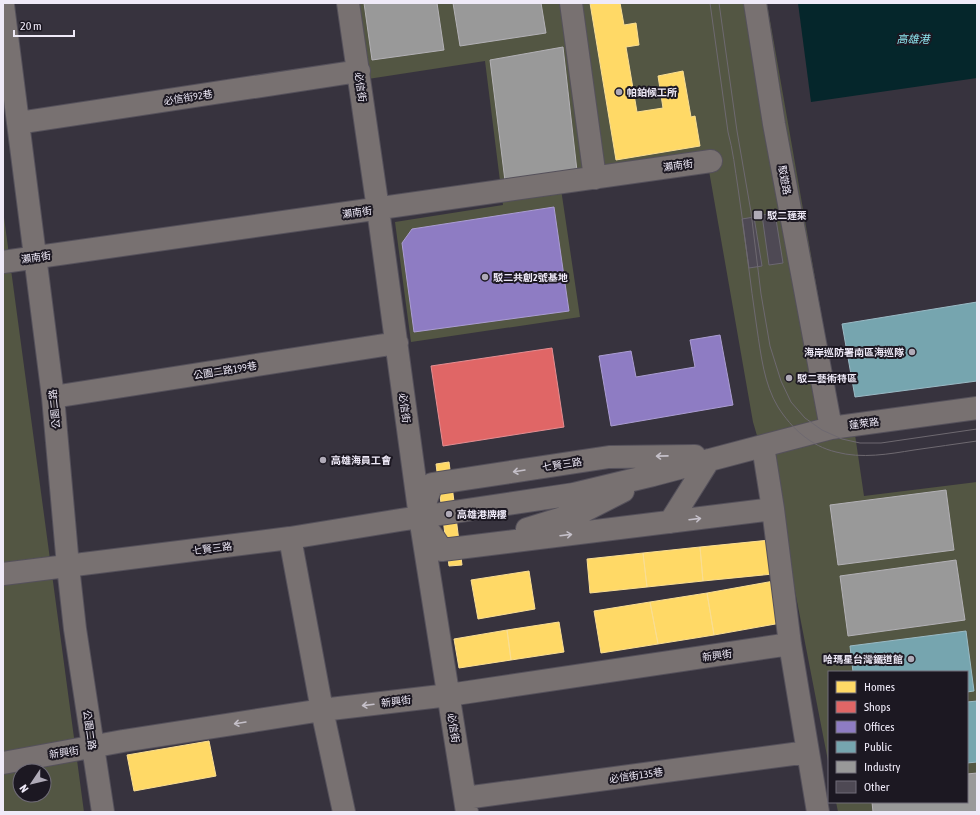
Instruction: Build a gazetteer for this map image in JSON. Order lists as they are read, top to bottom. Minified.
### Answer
{"streets":{"street":["必信街","必信街92巷","瀨南街","駁遊路","公園二路199巷","公園二路","蓬萊路","七賢三路","新興街","必信街135巷"]},"crossings":[["必信街","必信街92巷"],["必信街","瀨南街"],["必信街","公園二路199巷"],["必信街","七賢三路"],["必信街","新興街"],["必信街","必信街135巷"],["必信街92巷","公園二路"],["瀨南街","公園二路"],["駁遊路","蓬萊路"],["公園二路199巷","公園二路"],["公園二路","七賢三路"],["公園二路","新興街"],["蓬萊路","七賢三路"]],"one_way":["新興街"],"water":["高雄港"],"places":{"other":["帕鉑候工所","駁二共創2號基地","海岸巡防署南區海巡隊","駁二藝術特區","高雄海員工會","高雄港牌樓","哈瑪星台灣鐵道館"],"transit":["駁二蓬萊"]},"legend":["Homes","Shops","Offices","Public","Industry","Other"],"scale_bar":"20 m","north":"bottom left"}
